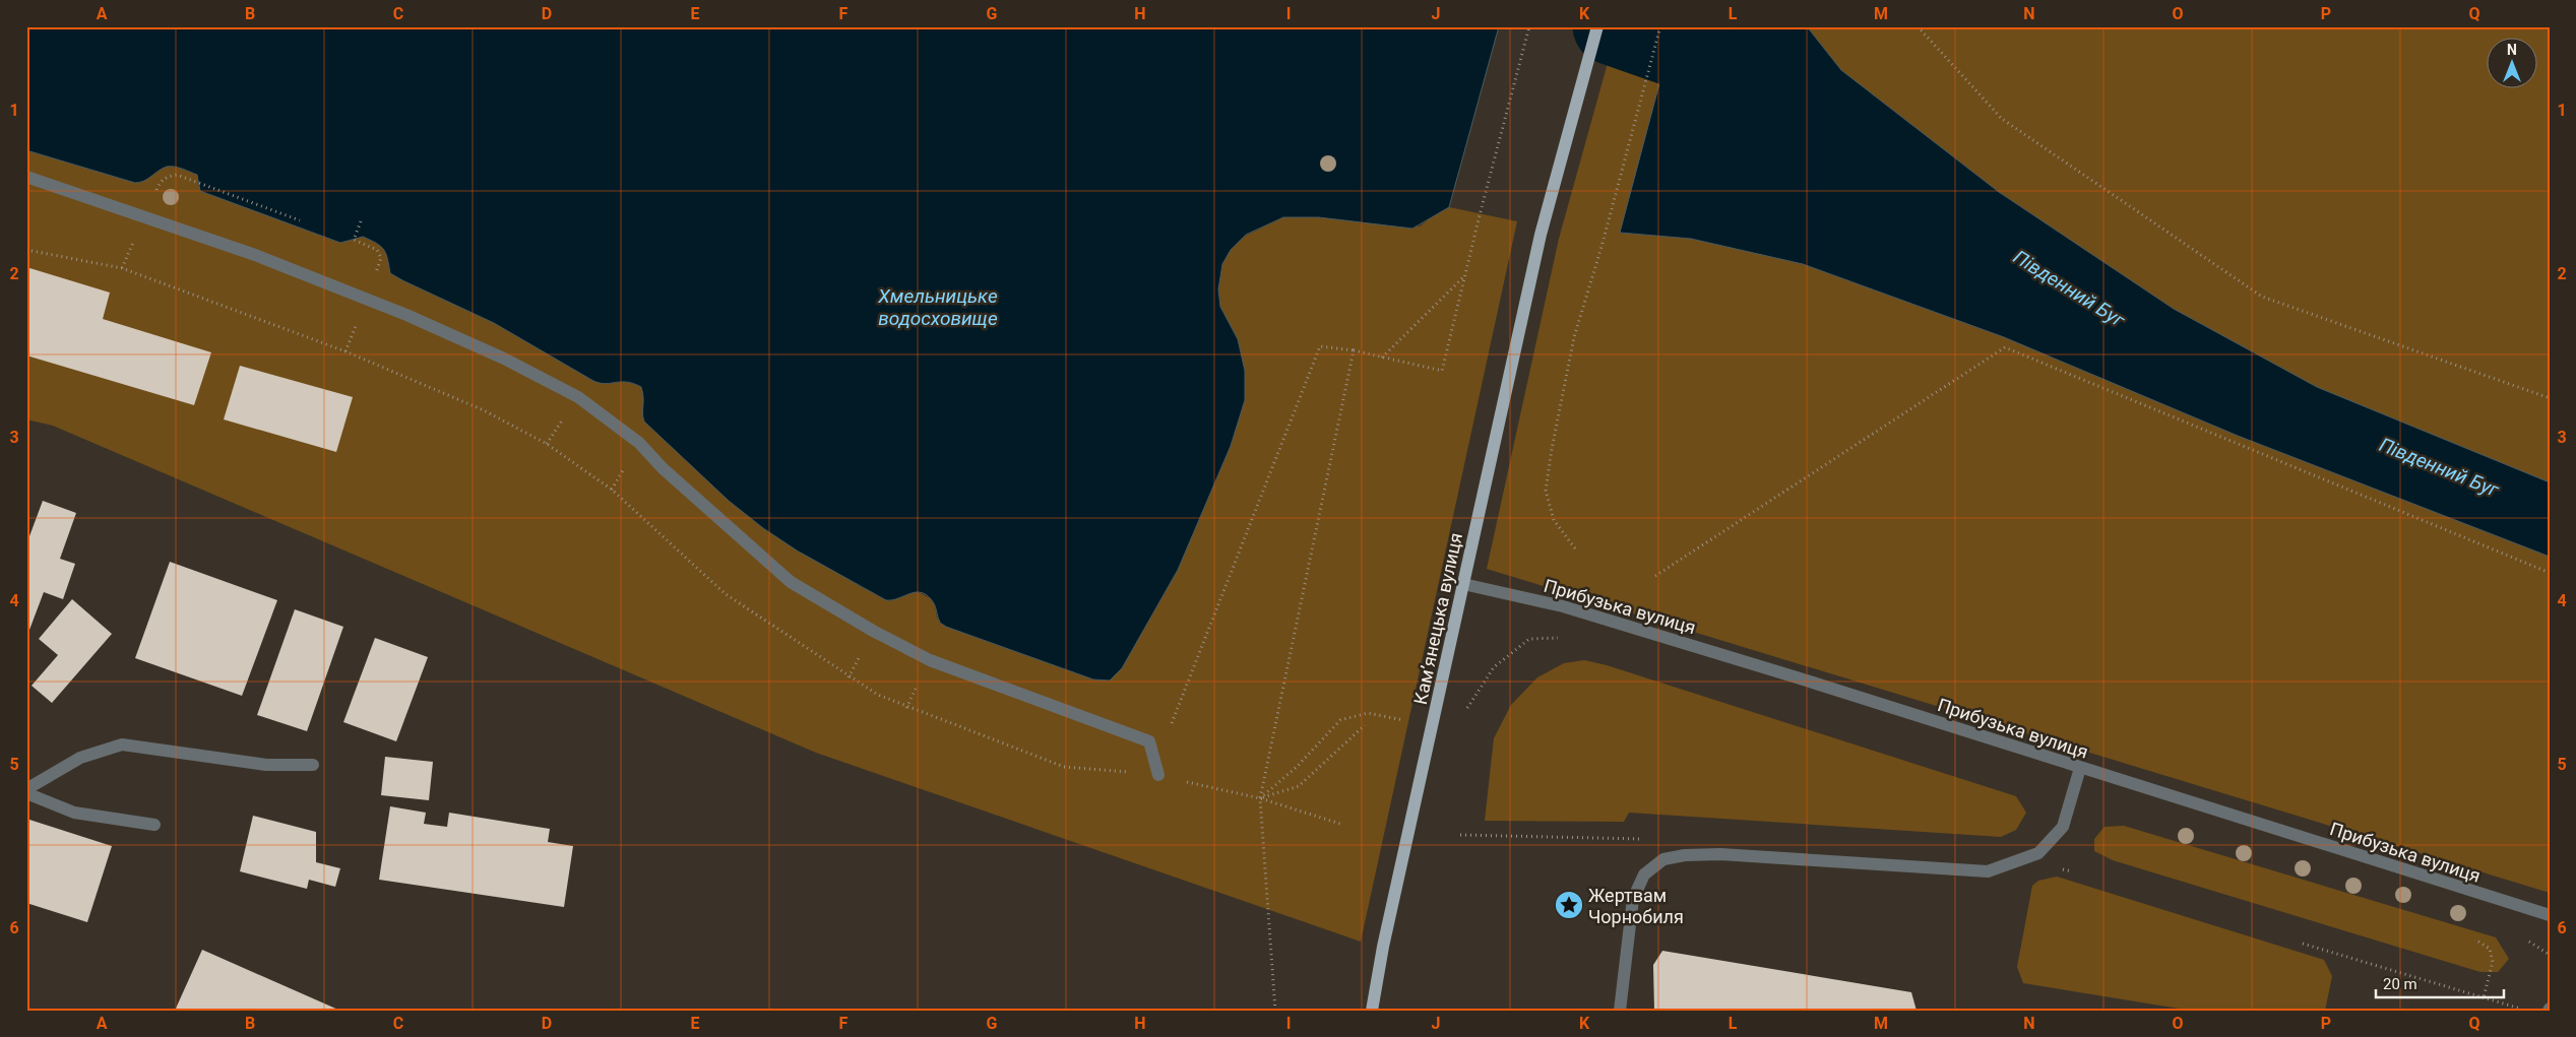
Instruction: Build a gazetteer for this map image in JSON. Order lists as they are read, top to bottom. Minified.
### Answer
{"streets":{"main road":["Камʼянецька вулиця"],"street":["Прибузька вулиця"]},"crossings":[["Прибузька вулиця","Камʼянецька вулиця"]],"water":["Південний Буг","Хмельницьке водосховище"],"places":{"place":["Жертвам Чорнобиля"]},"scale_bar":"20 m","north":"top","grid":{"columns":["A","B","C","D","E","F","G","H","I","J","K","L","M","N","O","P","Q"],"rows":["1","2","3","4","5","6"]}}
